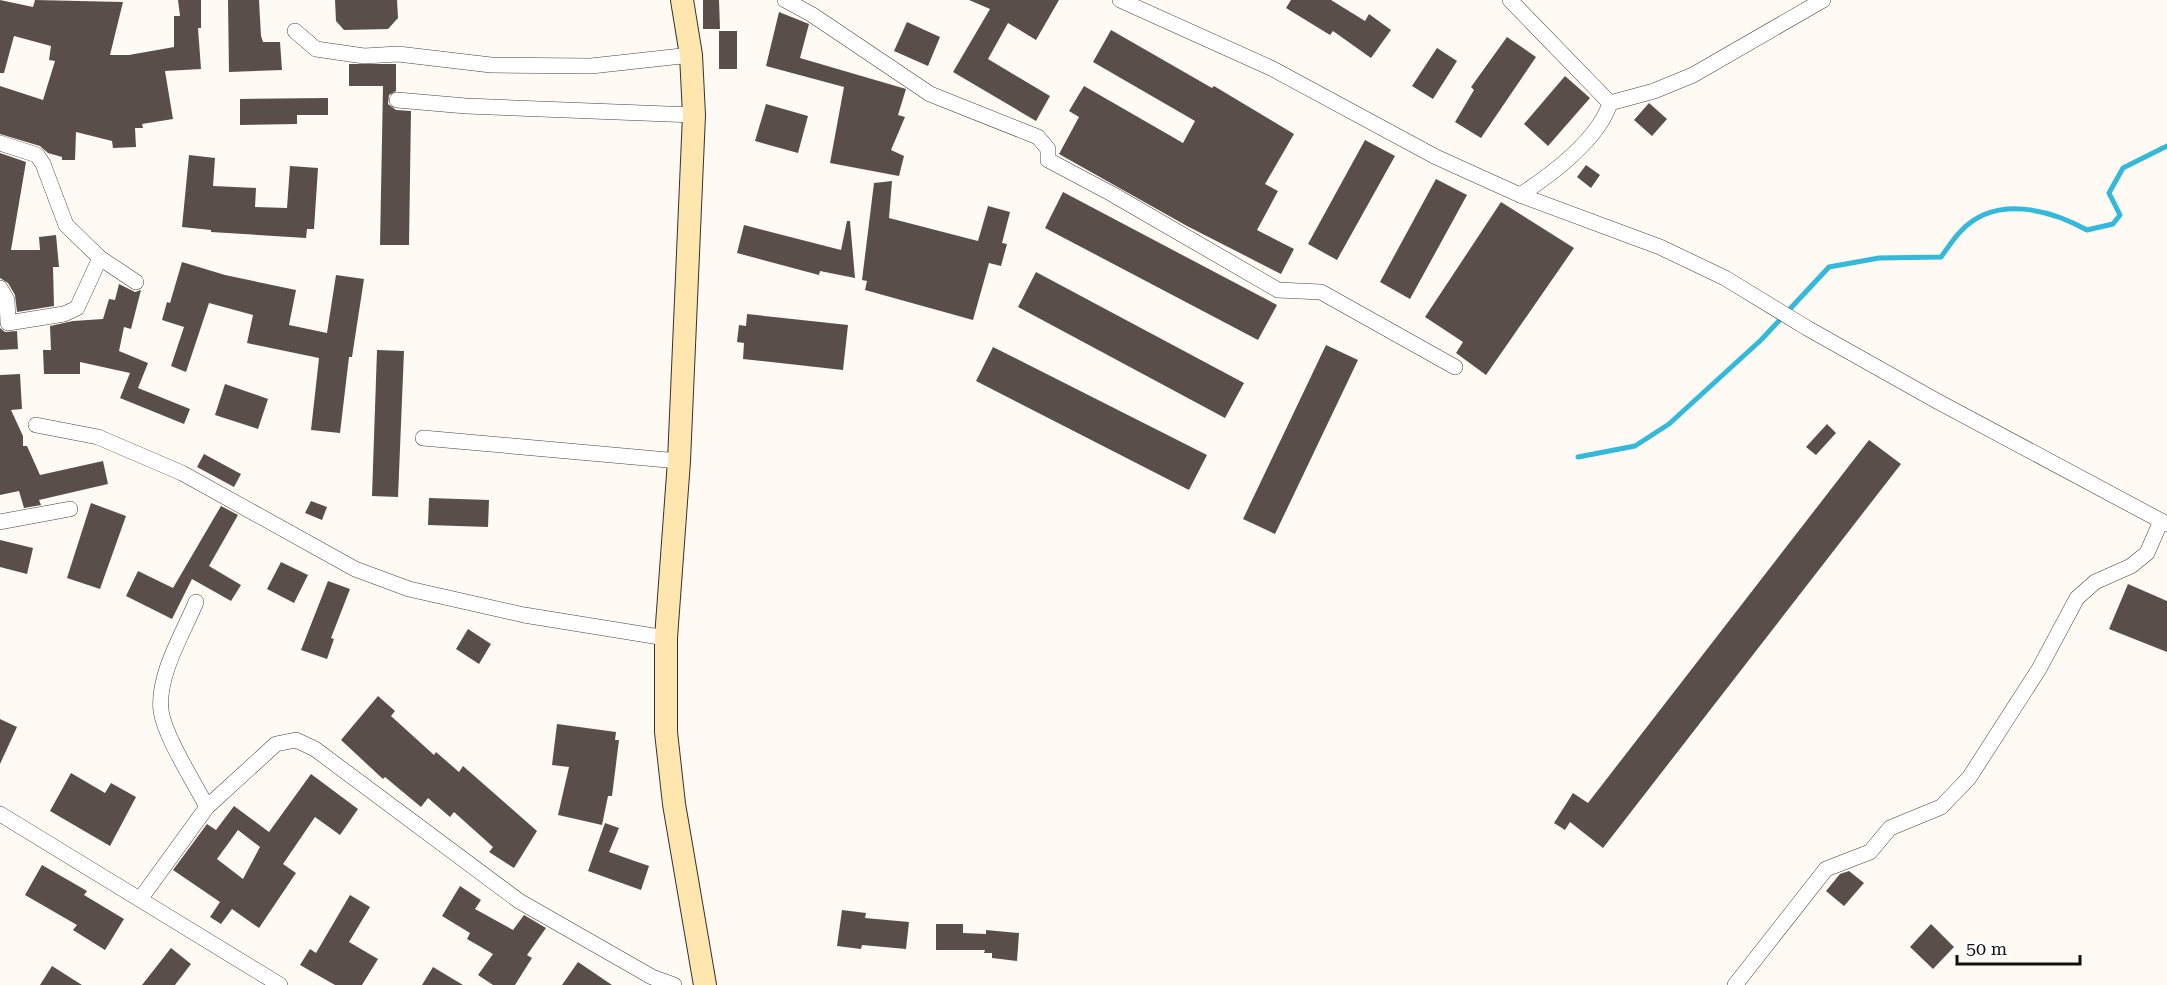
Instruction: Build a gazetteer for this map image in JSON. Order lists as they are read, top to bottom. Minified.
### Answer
{"scale_bar":"50 m"}
